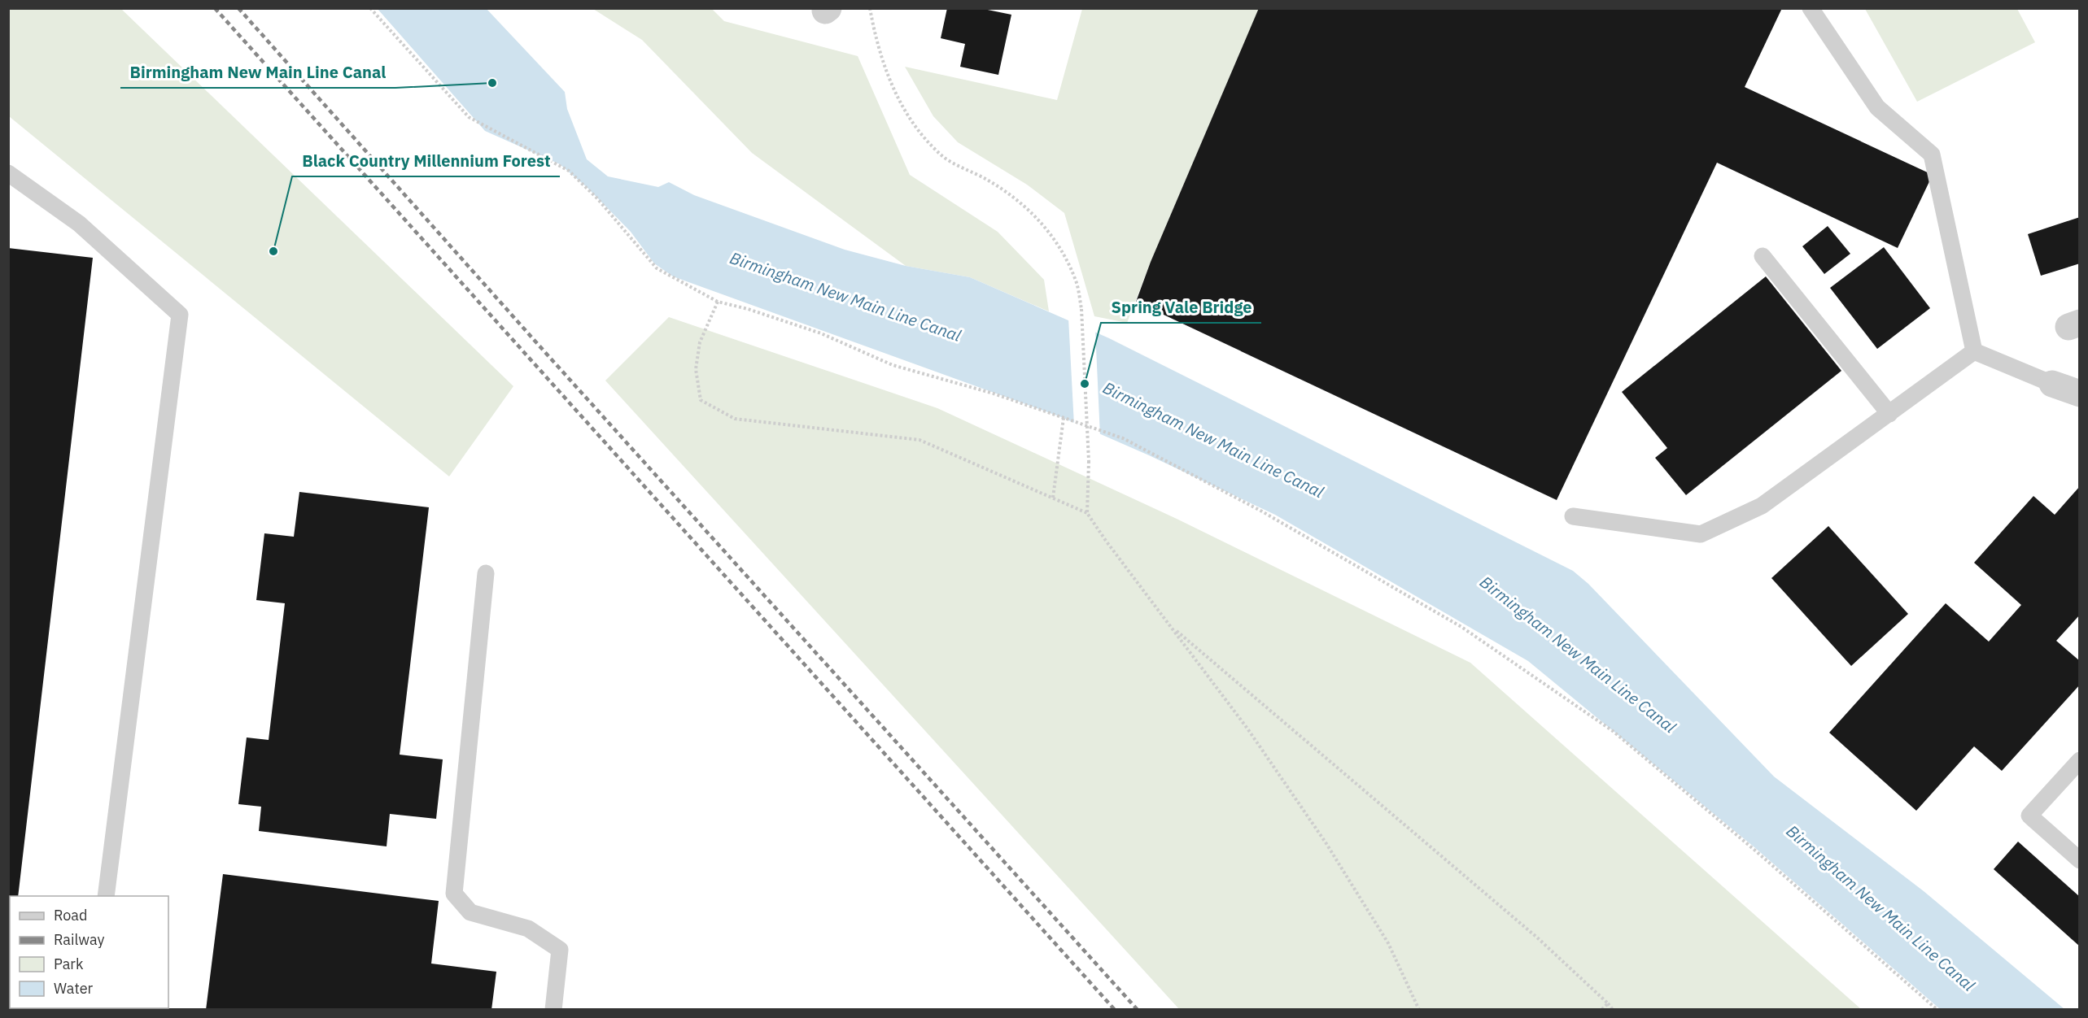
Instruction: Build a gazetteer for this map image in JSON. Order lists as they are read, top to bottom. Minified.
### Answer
{"water":["Birmingham New Main Line Canal"],"places":["Birmingham New Main Line Canal","Black Country Millennium Forest","Spring Vale Bridge"],"legend":["Road","Railway","Park","Water"]}
